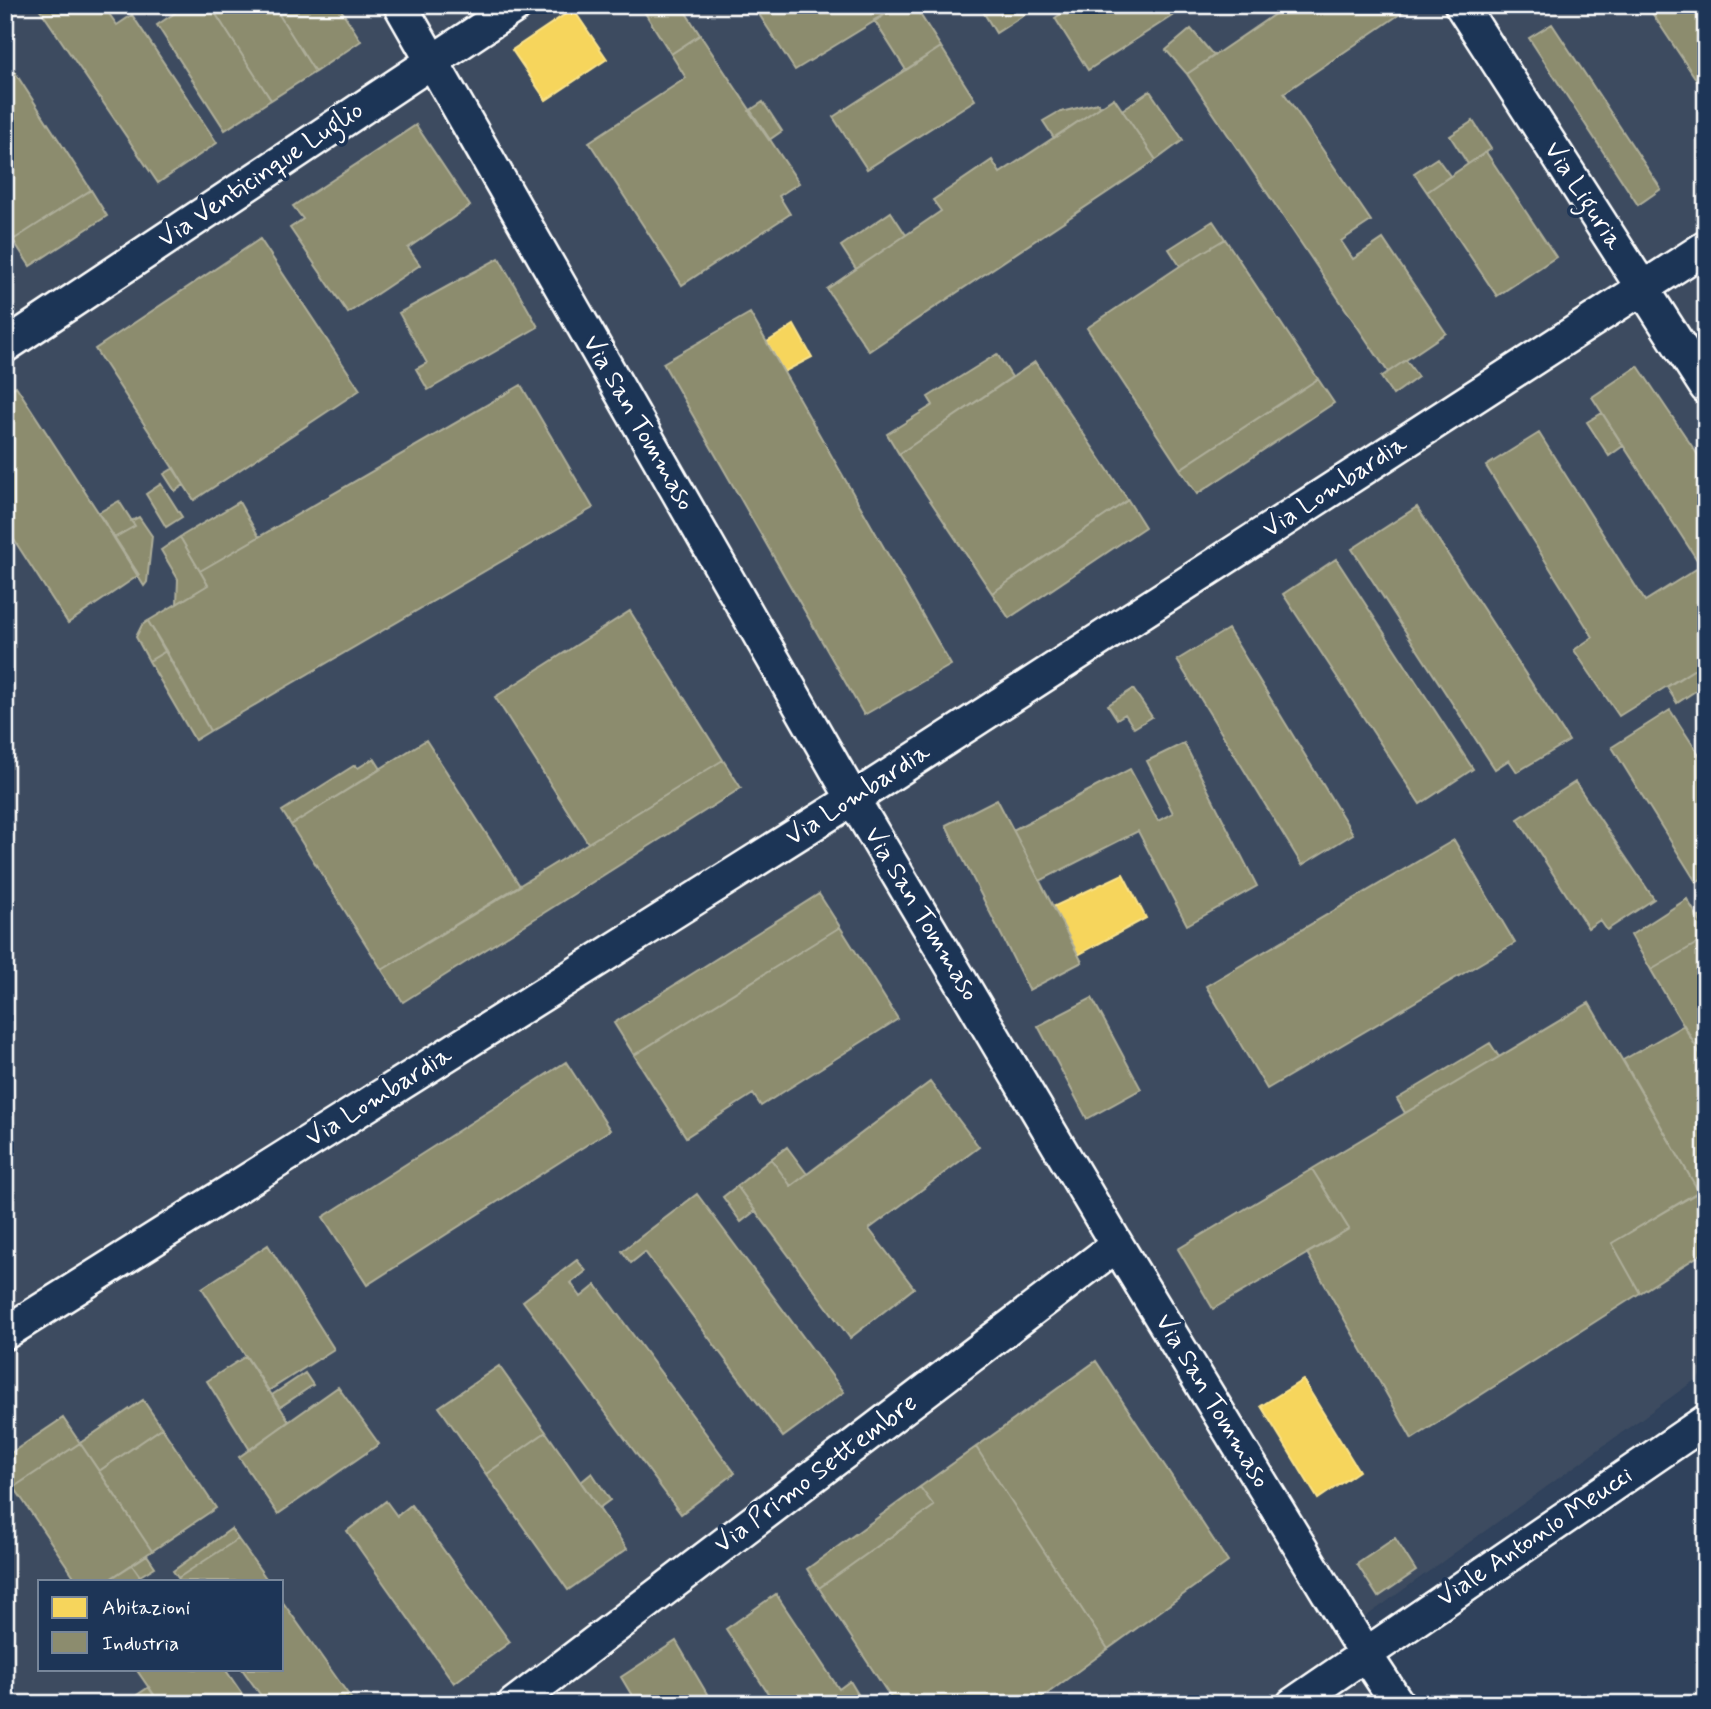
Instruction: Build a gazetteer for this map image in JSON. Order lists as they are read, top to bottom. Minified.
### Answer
{"streets":{"street":["Via Venticinque Luglio","Via Liguria","Via San Tommaso","Via Lombardia","Via Primo Settembre","Viale Antonio Meucci"]},"crossings":[["Via Venticinque Luglio","Via San Tommaso"],["Via Liguria","Via Lombardia"],["Via San Tommaso","Via Lombardia"],["Via San Tommaso","Via Primo Settembre"],["Via San Tommaso","Viale Antonio Meucci"]],"legend":["Abitazioni","Industria"]}
